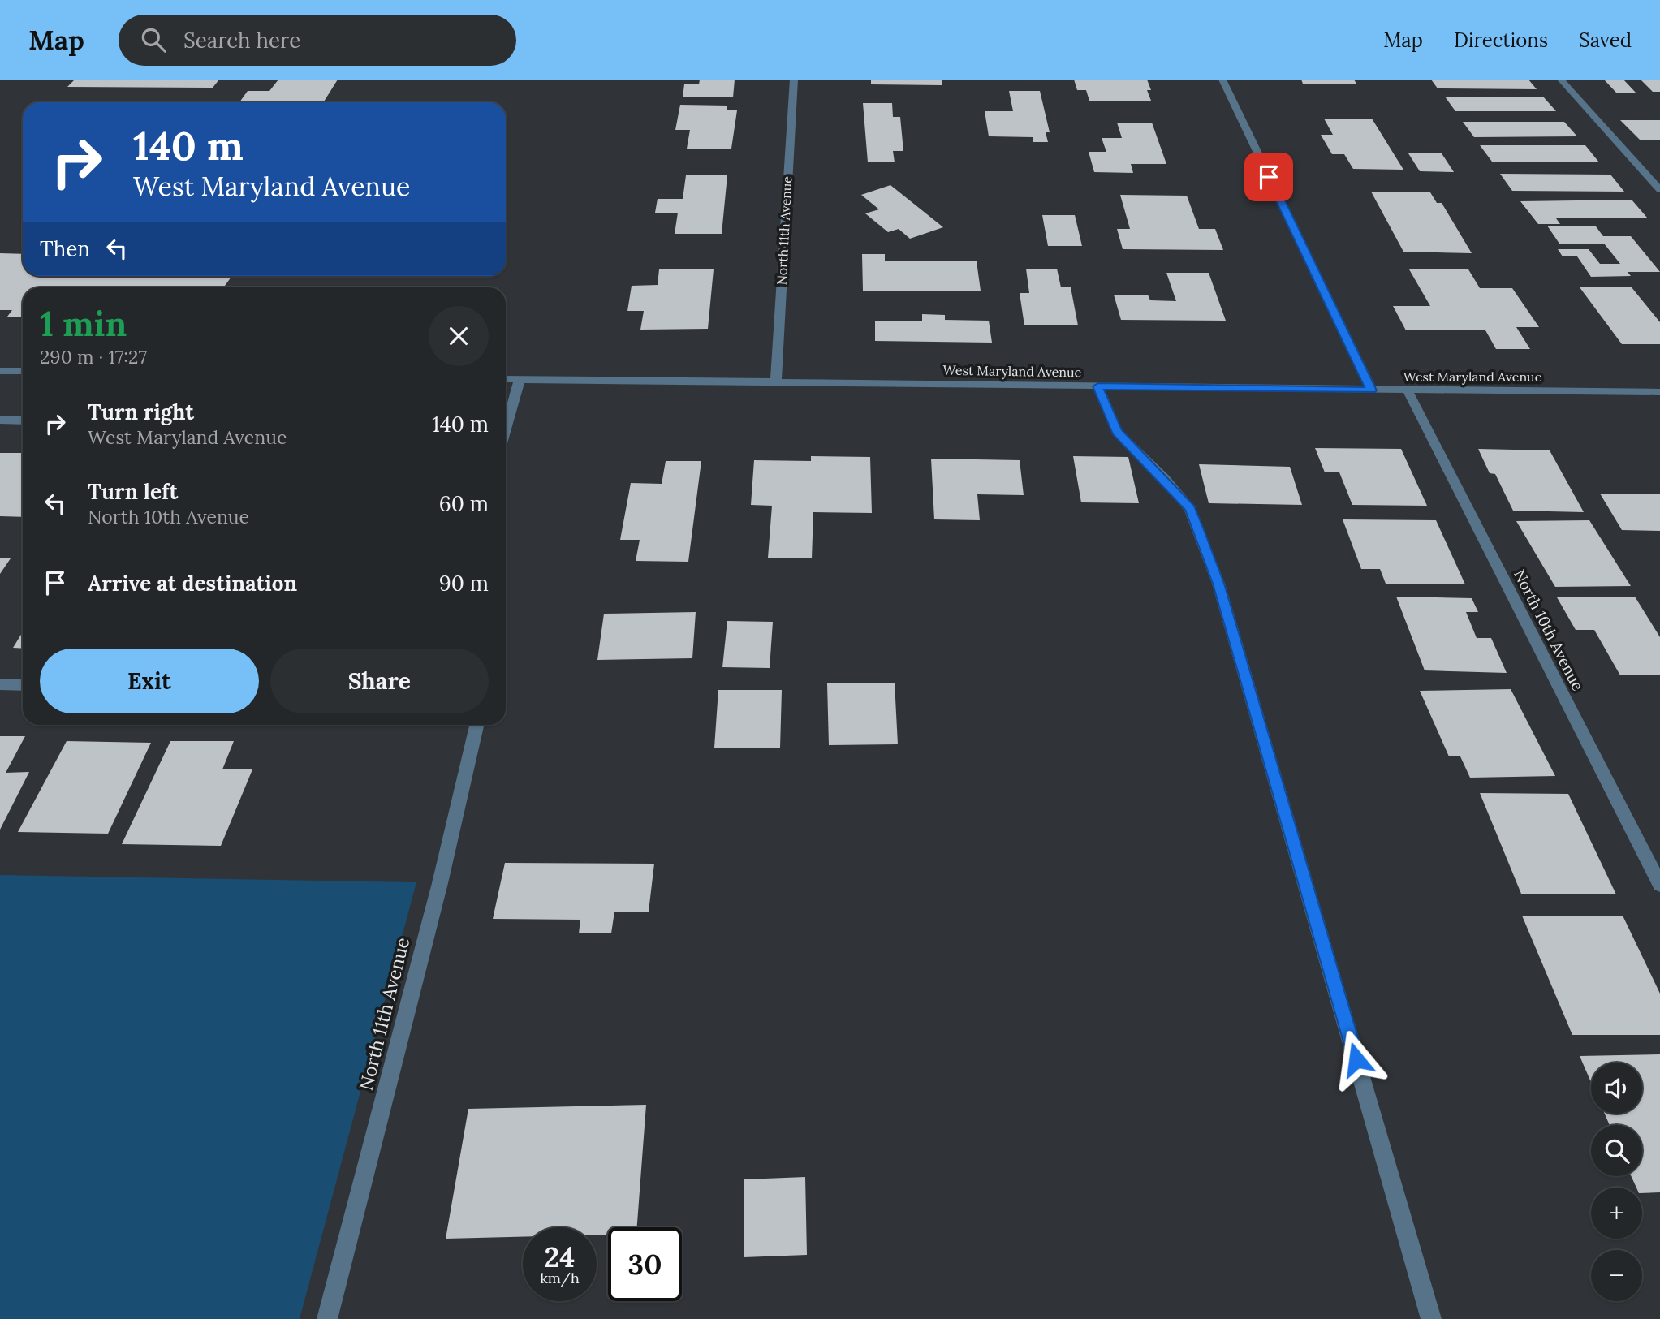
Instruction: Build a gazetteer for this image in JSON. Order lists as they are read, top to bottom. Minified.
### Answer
{"streets":{"street":["North 11th Avenue","West Maryland Avenue","North 10th Avenue"]},"crossings":[["North 11th Avenue","West Maryland Avenue"],["West Maryland Avenue","North 10th Avenue"]],"page":{"header":"Map","search":"Search here","nav":["Map","Directions","Saved"],"turn":["140 m","West Maryland Avenue"],"then":"Then","heading":["1 min","290 m · 17:27"],"list":[{"name":"Turn right","note":"West Maryland Avenue","value":"140 m"},{"name":"Turn left","note":"North 10th Avenue","value":"60 m"},{"name":"Arrive at destination","value":"90 m"}],"buttons":["Exit","Share"],"map_buttons":["+","−"],"speed":"24 km/h","limit":"30"}}
